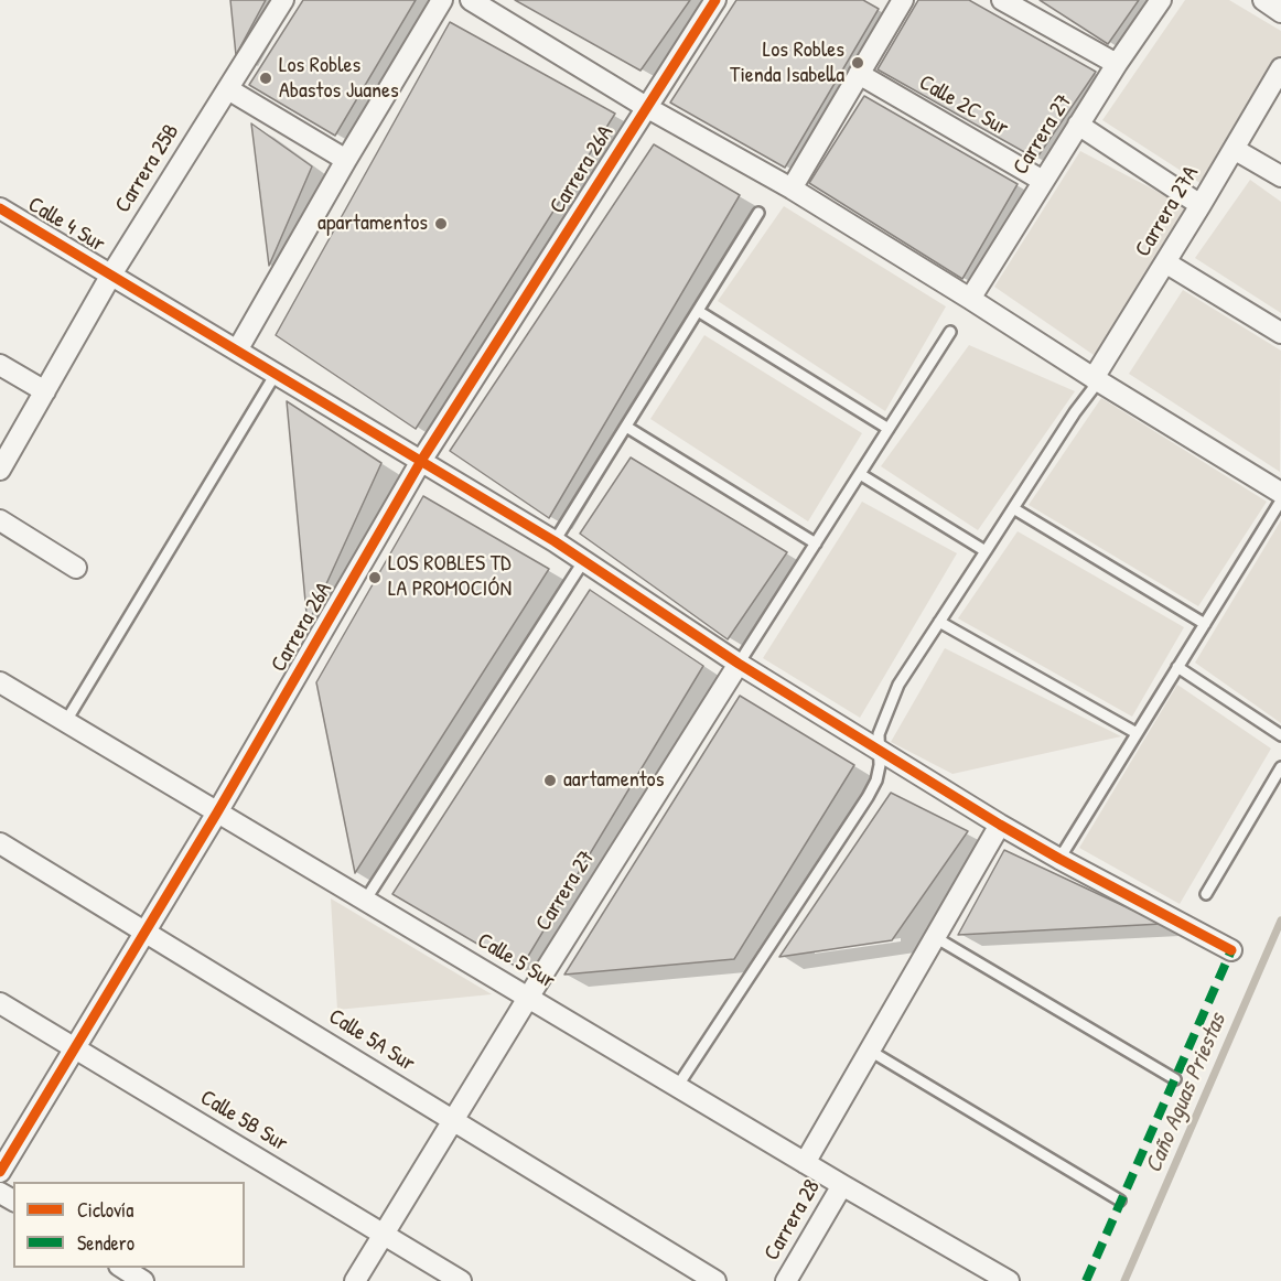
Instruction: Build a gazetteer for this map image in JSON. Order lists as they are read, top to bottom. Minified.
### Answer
{"streets":{"street":["Calle 2C Sur","Carrera 27","Carrera 25B","Carrera 26A","Carrera 27A","Calle 4 Sur","Calle 5 Sur","Calle 5A Sur","Calle 5B Sur","Carrera 28"]},"crossings":[["Calle 2C Sur","Carrera 27"],["Carrera 27","Calle 4 Sur"],["Carrera 27","Calle 5 Sur"],["Carrera 27","Calle 5A Sur"],["Carrera 27","Calle 5B Sur"],["Carrera 25B","Calle 4 Sur"],["Carrera 26A","Calle 4 Sur"],["Carrera 26A","Calle 5 Sur"],["Carrera 26A","Calle 5A Sur"],["Carrera 26A","Calle 5B Sur"],["Calle 5 Sur","Carrera 28"]],"water":["Caño Aguas Priestas"],"places":["Los Robles Tienda Isabella","Los Robles Abastos Juanes","apartamentos","LOS ROBLES TD LA PROMOCIÓN","aartamentos"],"legend":["Ciclovía","Sendero"]}
